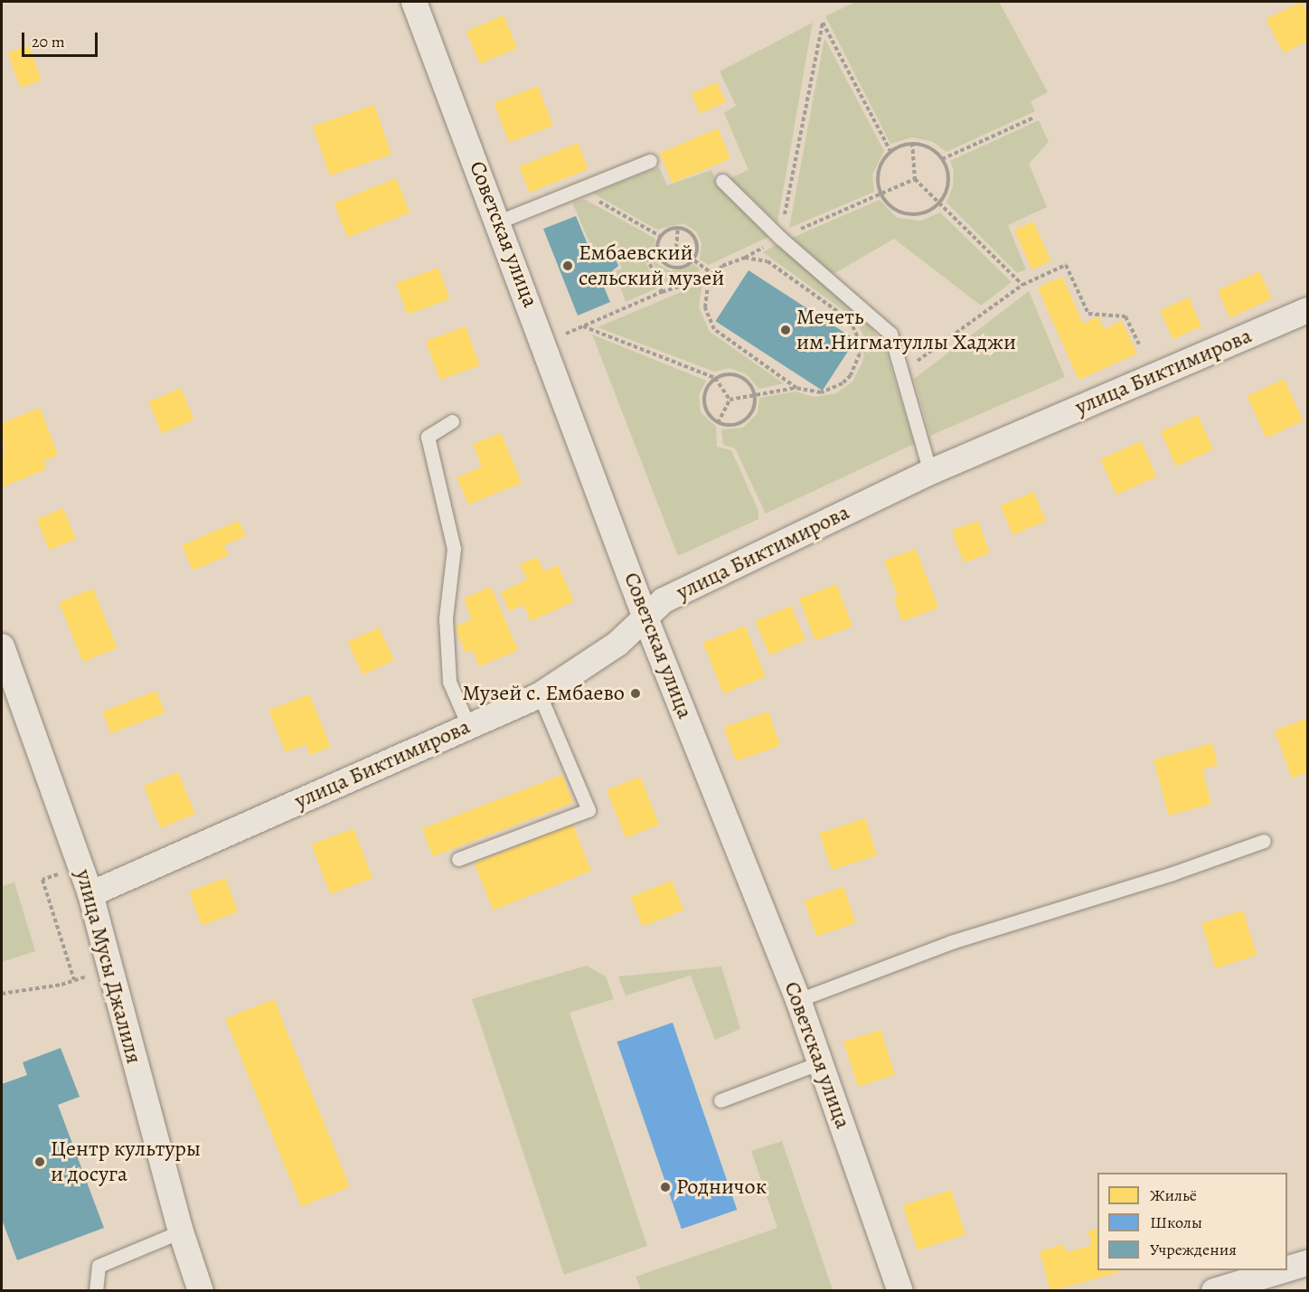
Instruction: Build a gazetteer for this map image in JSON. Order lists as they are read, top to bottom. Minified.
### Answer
{"streets":{"street":["Советская улица","улица Биктимирова","улица Мусы Джалиля"]},"crossings":[["Советская улица","улица Биктимирова"],["улица Биктимирова","улица Мусы Джалиля"]],"places":["Ембаевский сельский музей","Мечеть им.Нигматуллы Хаджи","Музей с. Ембаево","Центр культуры и досуга","Родничок"],"legend":["Жильё","Школы","Учреждения"],"scale_bar":"20 m"}
